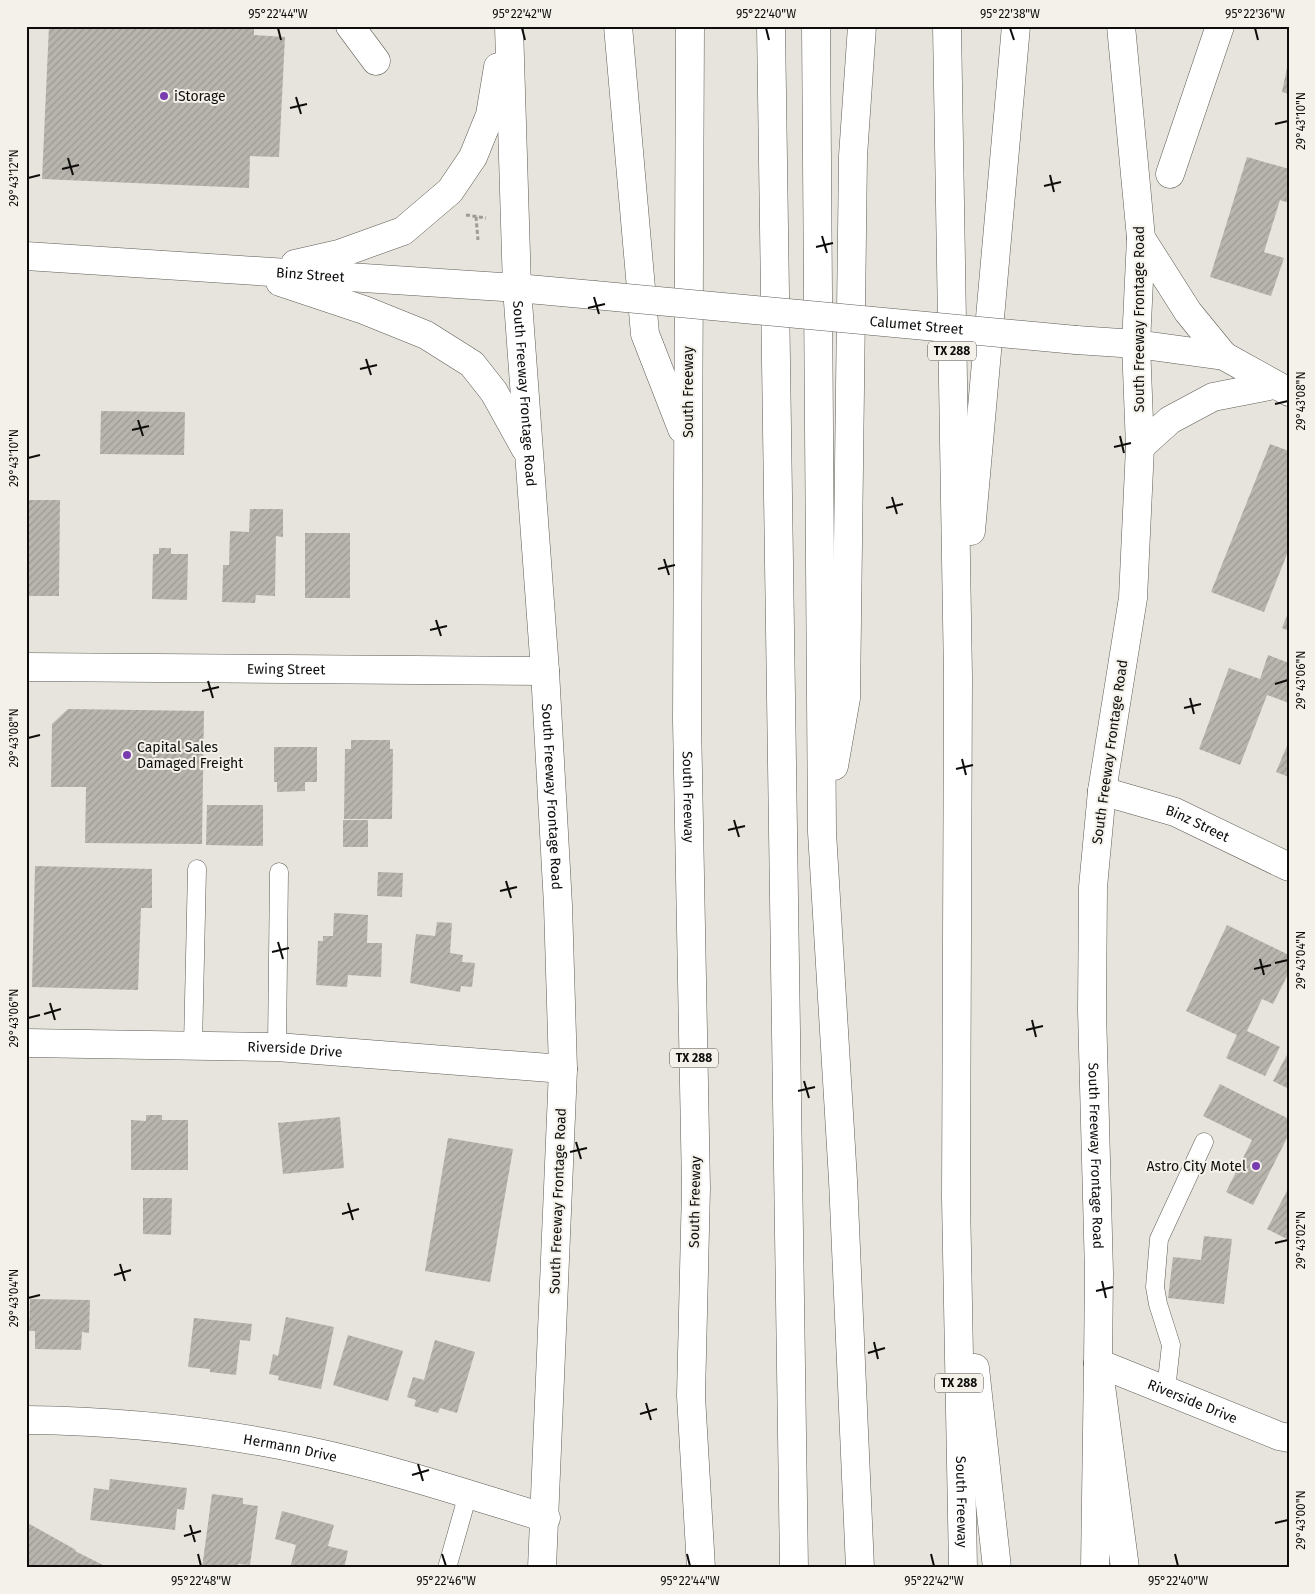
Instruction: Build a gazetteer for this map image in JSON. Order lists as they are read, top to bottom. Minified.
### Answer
{"streets":{"main road":["Binz Street","South Freeway Frontage Road","Calumet Street","TX 288","South Freeway","Ewing Street","Riverside Drive","Hermann Drive"]},"crossings":[["Binz Street","South Freeway Frontage Road"],["Binz Street","Calumet Street"],["South Freeway Frontage Road","Calumet Street"],["South Freeway Frontage Road","Ewing Street"],["South Freeway Frontage Road","Riverside Drive"],["South Freeway Frontage Road","Hermann Drive"]],"places":["iStorage","Capital Sales Damaged Freight","Astro City Motel"],"coordinates":["95°22'44\"W","95°22'42\"W","95°22'40\"W","95°22'38\"W","95°22'36\"W","29°43'10\"N","29°43'12\"N","29°43'08\"N","29°43'06\"N","29°43'04\"N","29°43'02\"N","29°43'00\"N","95°22'48\"W","95°22'46\"W"]}
